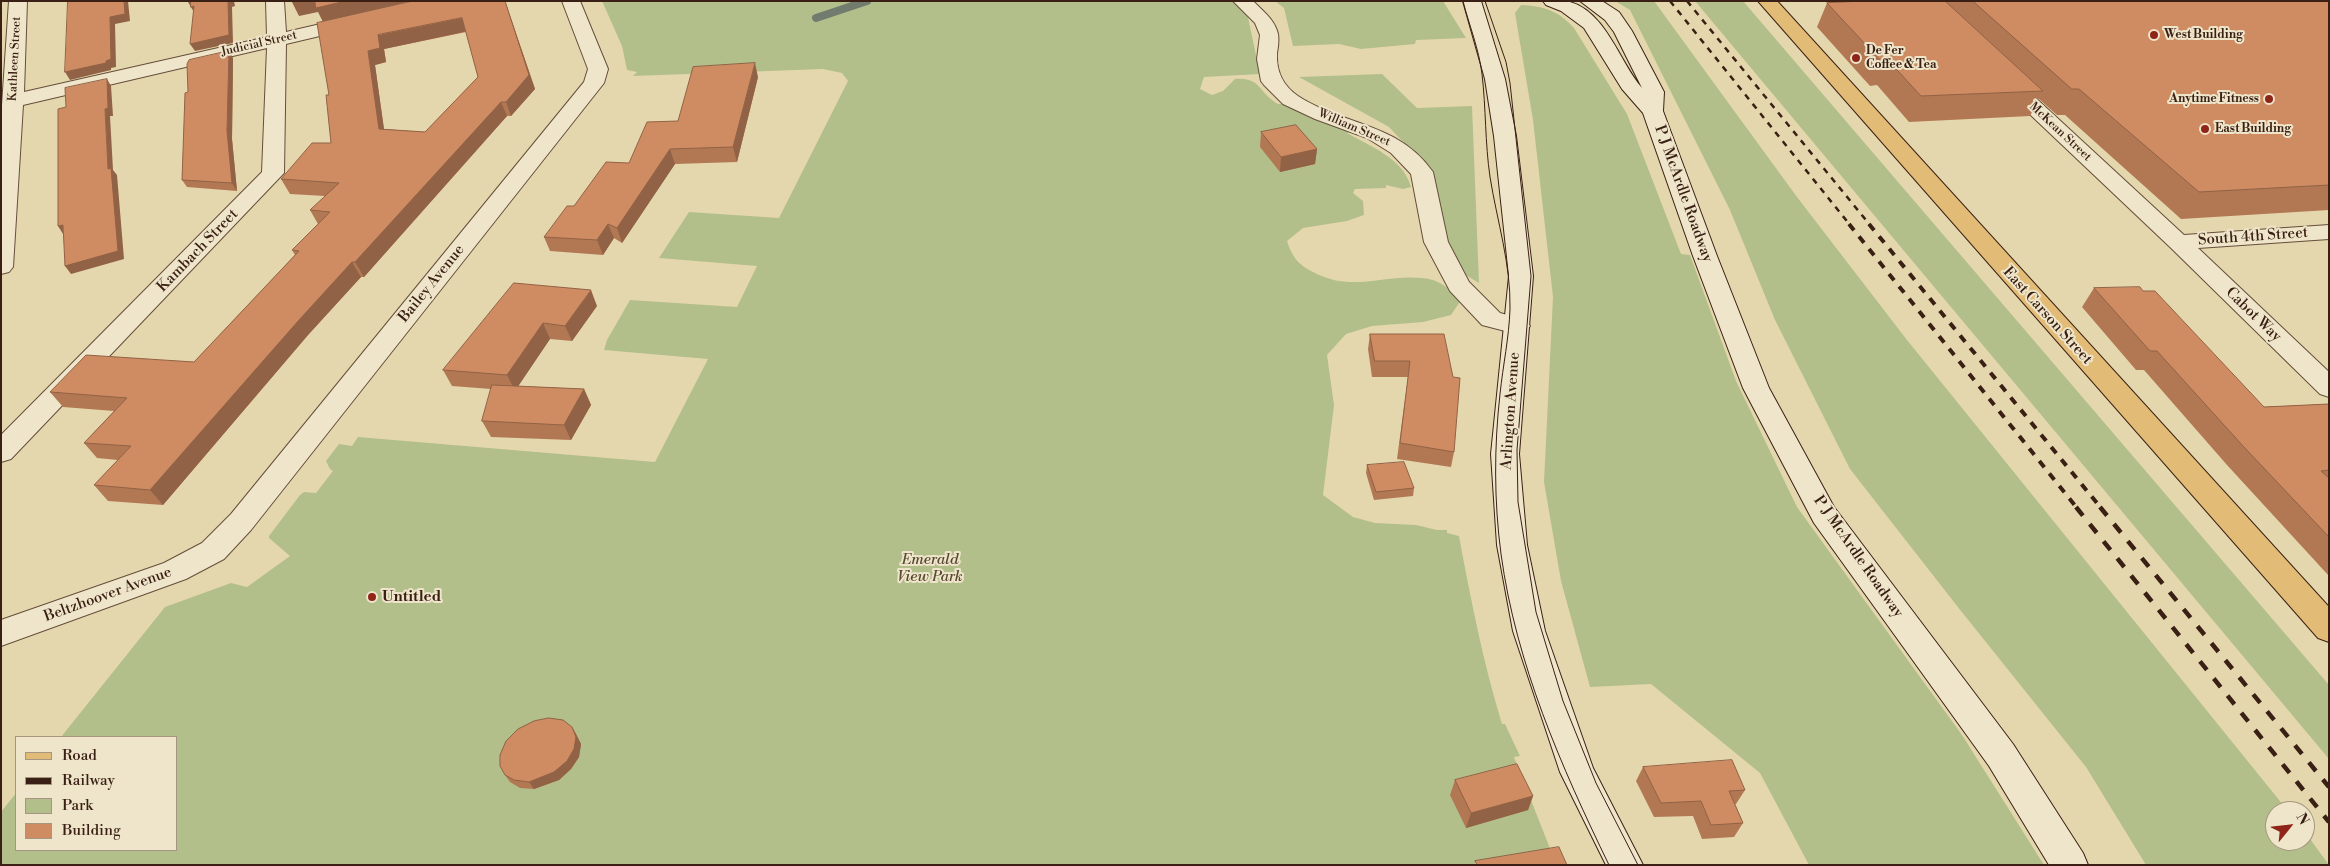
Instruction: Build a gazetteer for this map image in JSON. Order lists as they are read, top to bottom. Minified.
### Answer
{"streets":{"main road":["East Carson Street"],"street":["Judicial Street","Kathleen Street","William Street","McKean Street","P J McArdle Roadway","South 4th Street","Kambach Street","Bailey Avenue","Cabot Way","Arlington Avenue","Beltzhoover Avenue"]},"crossings":[["Judicial Street","Kathleen Street"],["Judicial Street","Kambach Street"],["William Street","Arlington Avenue"],["McKean Street","South 4th Street"],["McKean Street","Cabot Way"],["South 4th Street","Cabot Way"],["Bailey Avenue","Beltzhoover Avenue"]],"parks":["Emerald View Park"],"places":["West Building","De Fer Coffee & Tea","Anytime Fitness","East Building","Untitled"],"legend":["Road","Railway","Park","Building"],"north":"top right"}
